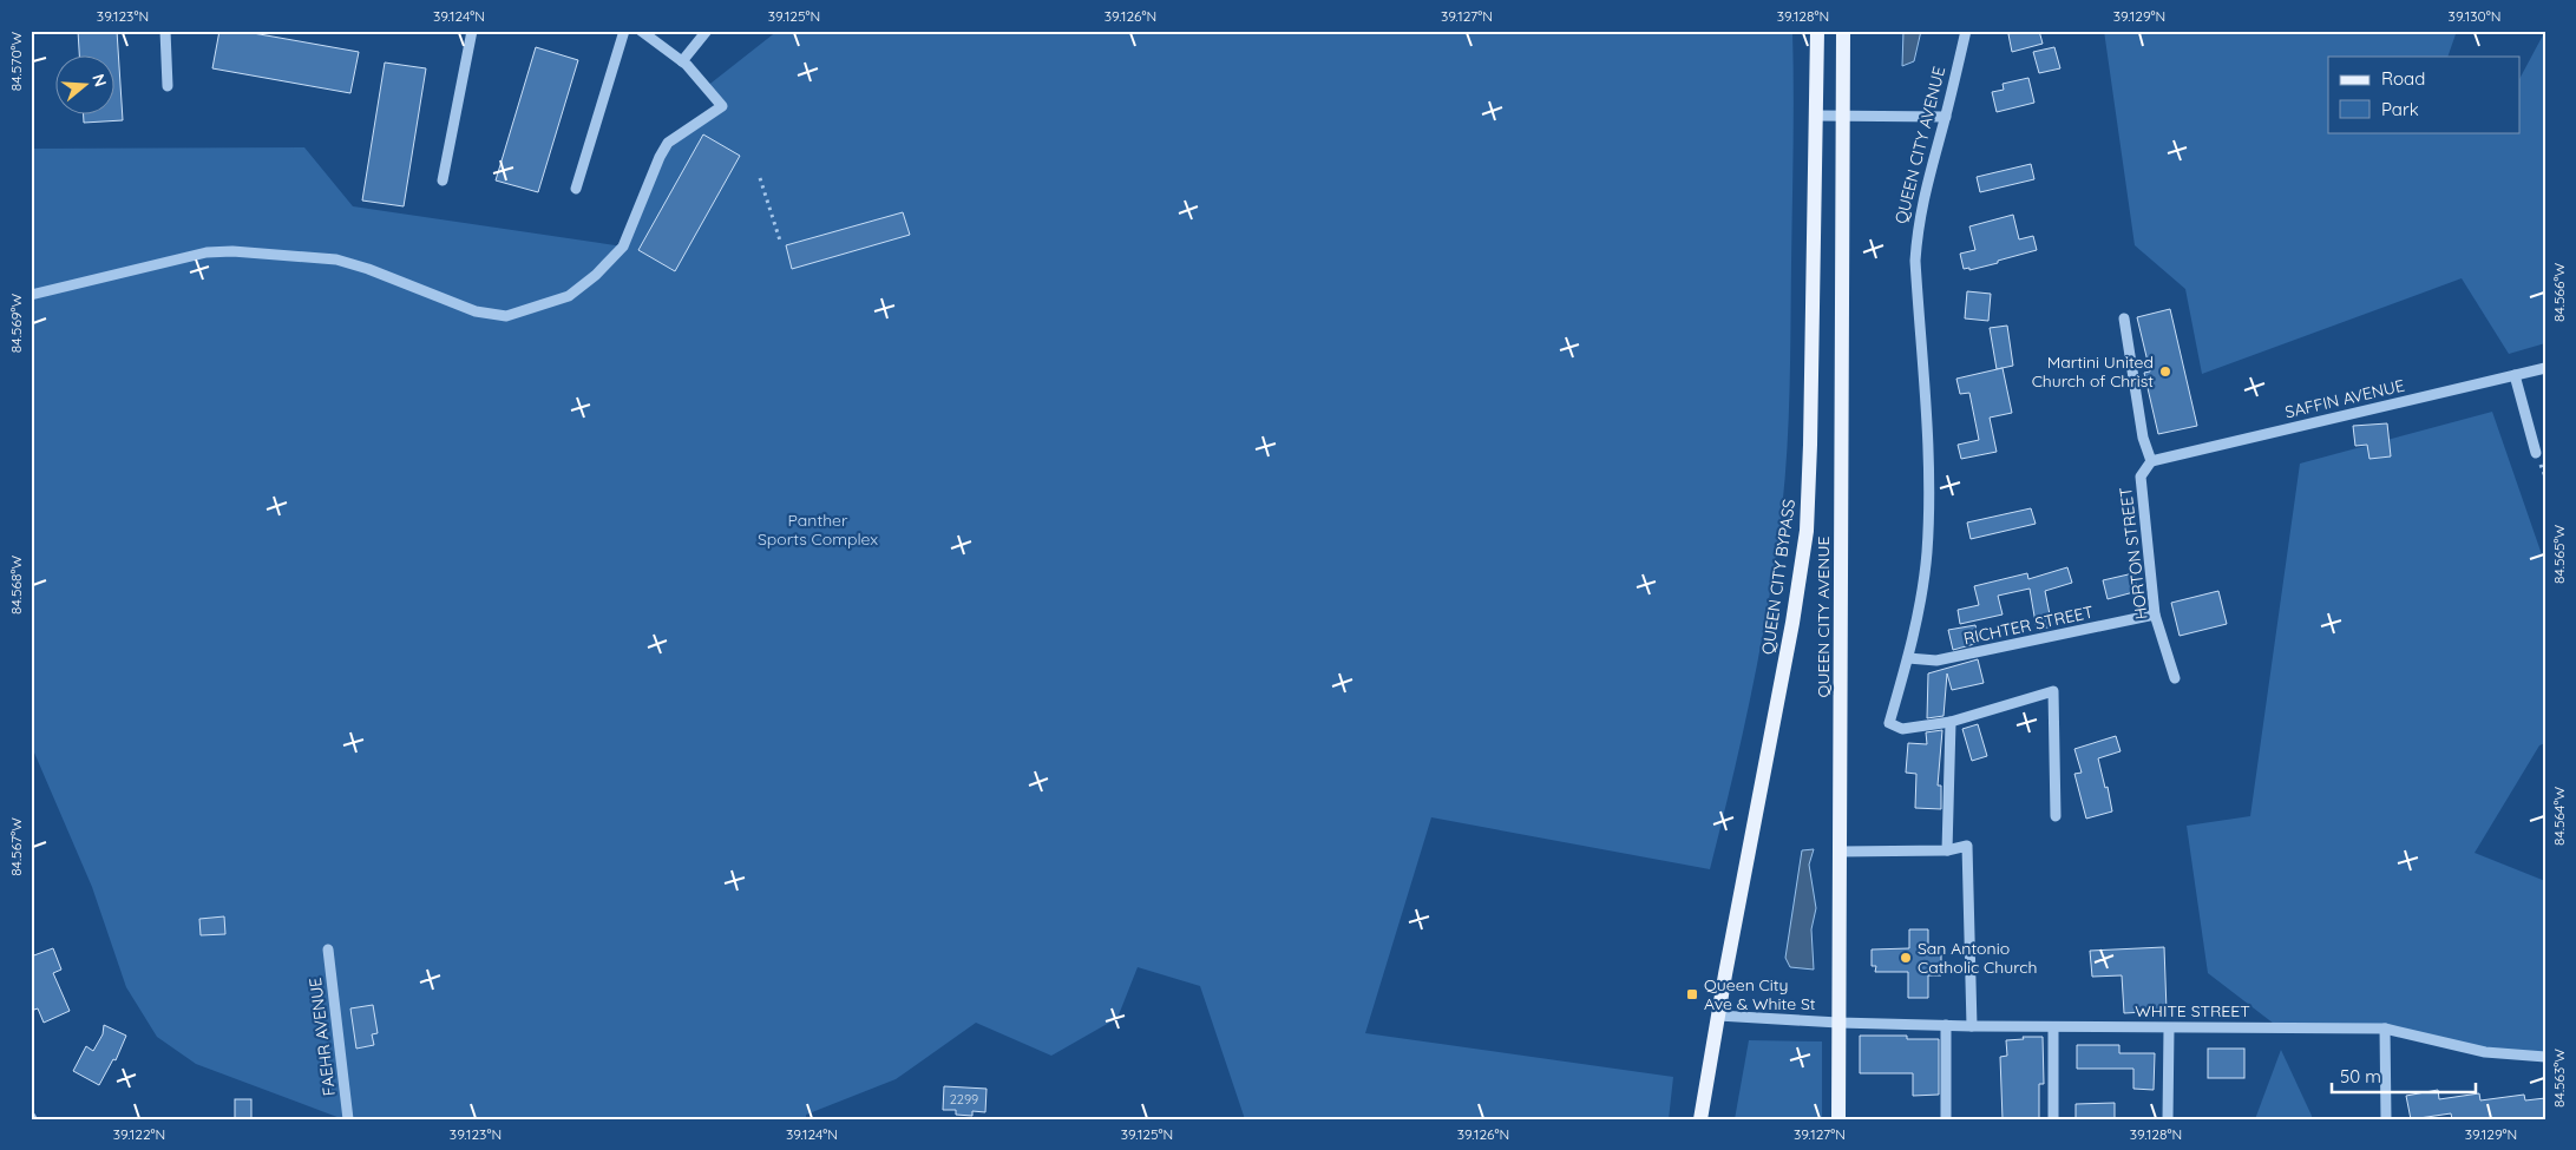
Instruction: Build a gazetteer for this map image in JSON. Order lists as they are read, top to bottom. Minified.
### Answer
{"streets":{"main road":["QUEEN CITY AVENUE","QUEEN CITY BYPASS"],"street":["SAFFIN AVENUE","HORTON STREET","RICHTER STREET","WHITE STREET","FAEHR AVENUE"]},"crossings":[["QUEEN CITY AVENUE","RICHTER STREET"],["QUEEN CITY AVENUE","WHITE STREET"],["SAFFIN AVENUE","HORTON STREET"],["HORTON STREET","RICHTER STREET"],["QUEEN CITY BYPASS","WHITE STREET"]],"parks":["Panther Sports Complex"],"places":{"other":["Martini United Church of Christ","San Antonio Catholic Church"],"transit":["Queen City Ave & White St"]},"house_numbers":["2299"],"legend":["Road","Park"],"scale_bar":"50 m","north":"right","coordinates":["39.123°N","39.124°N","39.125°N","39.126°N","39.127°N","39.128°N","39.129°N","39.130°N","84.570°W","84.566°W","84.569°W","84.565°W","84.568°W","84.564°W","84.567°W","84.563°W","39.122°N"]}
